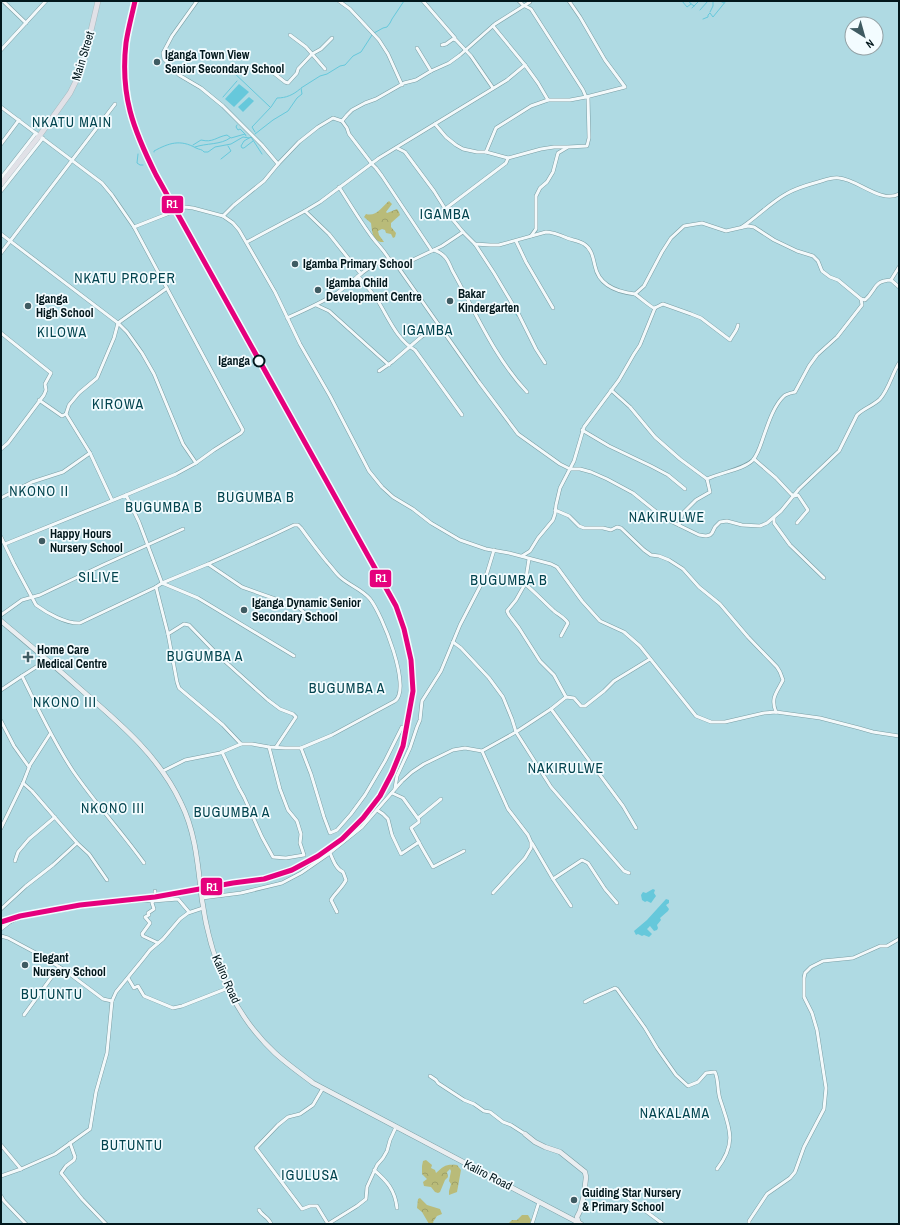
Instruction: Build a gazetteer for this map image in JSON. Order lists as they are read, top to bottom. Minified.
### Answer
{"streets":{"main road":["Main Street","Kaliro Road"]},"districts":["NKATU MAIN","IGAMBA","NKATU PROPER","IGAMBA","KILOWA","KIROWA","NKONO II","BUGUMBA B","BUGUMBA B","NAKIRULWE","SILIVE","BUGUMBA B","BUGUMBA A","BUGUMBA A","NKONO III","NAKIRULWE","NKONO III","BUGUMBA A","BUTUNTU","NAKALAMA","BUTUNTU","IGULUSA"],"places":{"other":["Iganga Town View Senior Secondary School","Igamba Primary School","Igamba Child Development Centre","Bakar Kindergarten","Iganga High School","Iganga","Happy Hours Nursery School","Iganga Dynamic Senior Secondary School","Elegant Nursery School","Guiding Star Nursery & Primary School"],"health":["Home Care Medical Centre"]},"lines":["transit line R1"],"north":"bottom right"}
